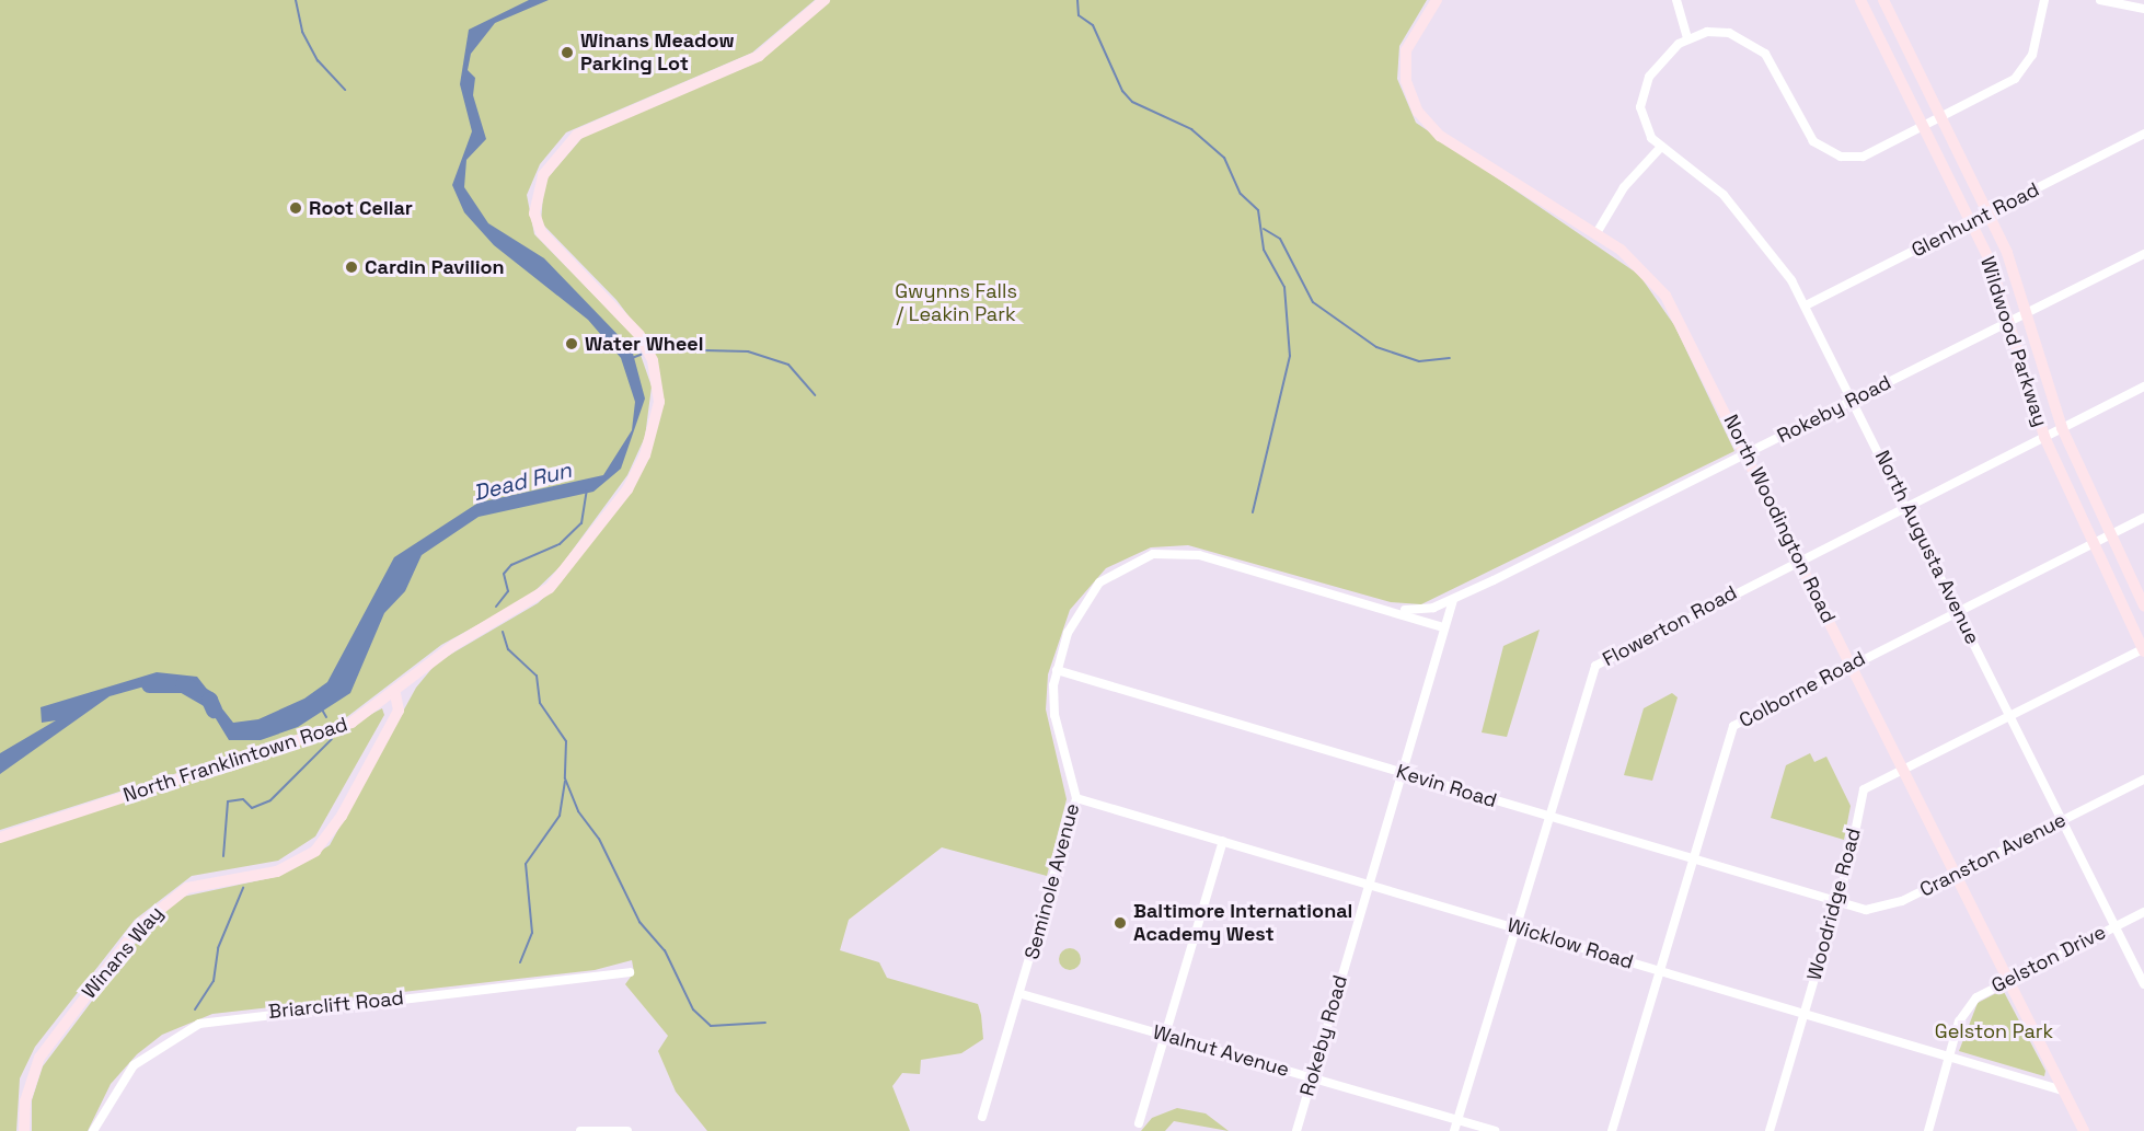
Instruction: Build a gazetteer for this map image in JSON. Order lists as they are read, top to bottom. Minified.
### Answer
{"streets":{"street":["Glenhunt Road","Wildwood Parkway","Rokeby Road","North Woodington Road","North Augusta Avenue","Flowerton Road","Colborne Road","North Franklintown Road","Kevin Road","Cranston Avenue","Seminole Avenue","Woodridge Road","Wicklow Road","Winans Way","Gelston Drive","Briarclift Road","Walnut Avenue"]},"crossings":[["Glenhunt Road","Wildwood Parkway"],["Glenhunt Road","North Augusta Avenue"],["Wildwood Parkway","Rokeby Road"],["Wildwood Parkway","Flowerton Road"],["Wildwood Parkway","Colborne Road"],["Wildwood Parkway","Woodridge Road"],["Rokeby Road","North Woodington Road"],["Rokeby Road","North Augusta Avenue"],["Rokeby Road","Kevin Road"],["Rokeby Road","Seminole Avenue"],["Rokeby Road","Wicklow Road"],["Rokeby Road","Walnut Avenue"],["North Woodington Road","Flowerton Road"],["North Woodington Road","Colborne Road"],["North Woodington Road","Cranston Avenue"],["North Woodington Road","Woodridge Road"],["North Woodington Road","Wicklow Road"],["North Woodington Road","Gelston Drive"],["North Augusta Avenue","Flowerton Road"],["North Augusta Avenue","Colborne Road"],["North Augusta Avenue","Cranston Avenue"],["North Augusta Avenue","Woodridge Road"],["North Augusta Avenue","Gelston Drive"],["Flowerton Road","Kevin Road"],["Flowerton Road","Wicklow Road"],["Flowerton Road","Walnut Avenue"],["Colborne Road","Kevin Road"],["Colborne Road","Wicklow Road"],["North Franklintown Road","Winans Way"],["Kevin Road","Cranston Avenue"],["Kevin Road","Seminole Avenue"],["Kevin Road","Woodridge Road"],["Cranston Avenue","Woodridge Road"],["Seminole Avenue","Wicklow Road"],["Seminole Avenue","Walnut Avenue"],["Woodridge Road","Wicklow Road"],["Wicklow Road","Gelston Drive"]],"water":["Dead Run"],"parks":["Gwynns Falls / Leakin Park","Gelston Park"],"places":["Winans Meadow Parking Lot","Root Cellar","Cardin Pavilion","Water Wheel","Baltimore International Academy West"]}
